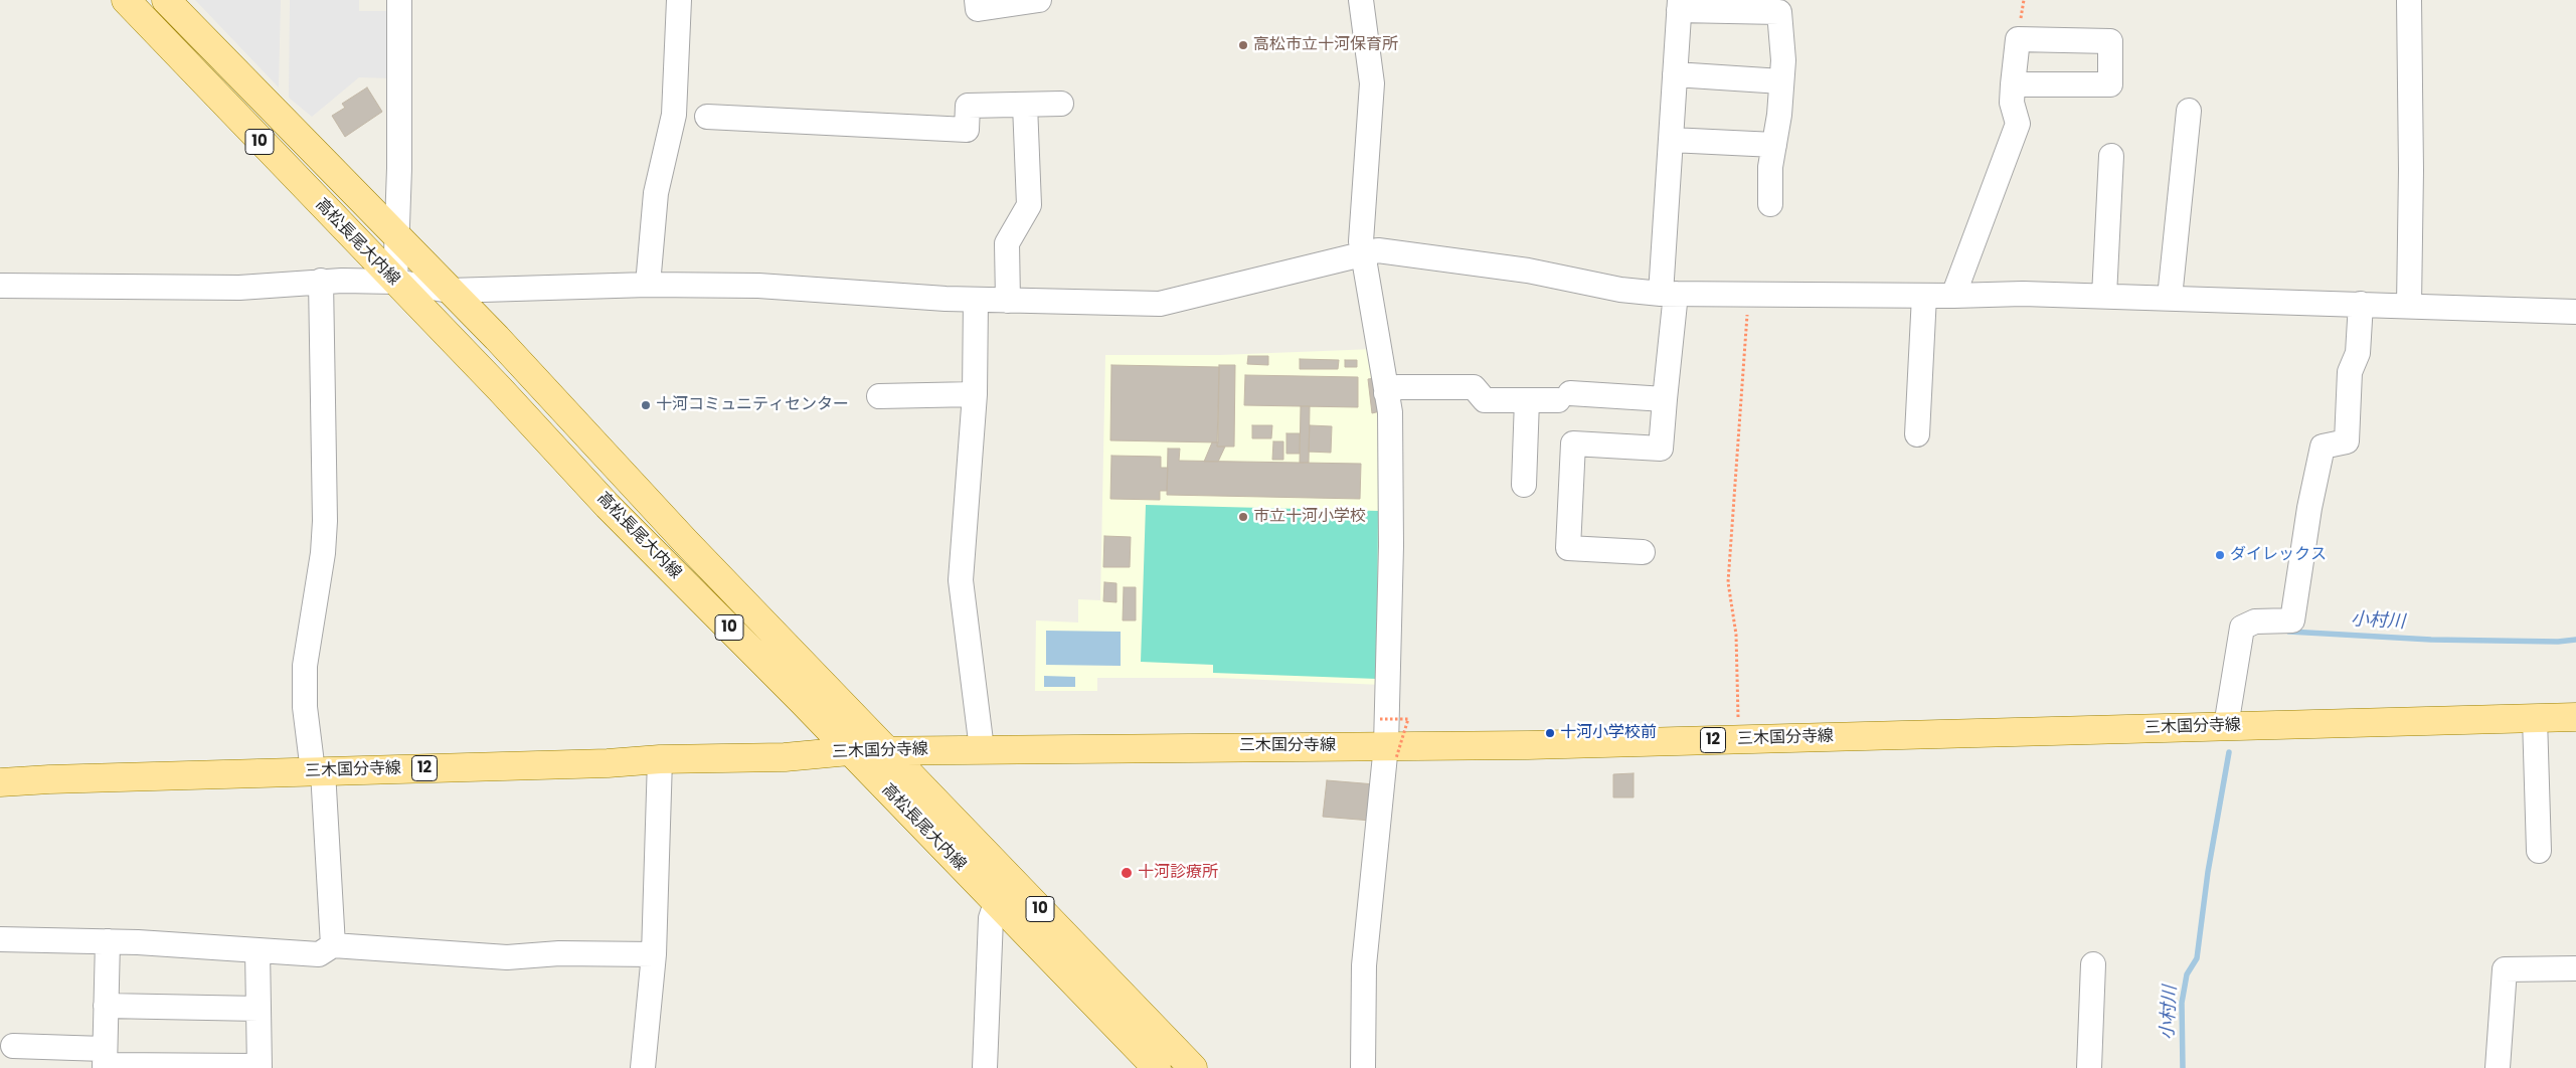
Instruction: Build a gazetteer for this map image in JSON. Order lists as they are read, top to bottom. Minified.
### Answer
{"streets":{"main road":["10","高松長尾大内線","三木国分寺線","12"]},"crossings":[["高松長尾大内線","三木国分寺線"]],"water":["小村川"],"places":["高松市立十河保育所","十河コミュニティセンター","市立十河小学校","ダイレックス","十河小学校前","十河診療所"]}
